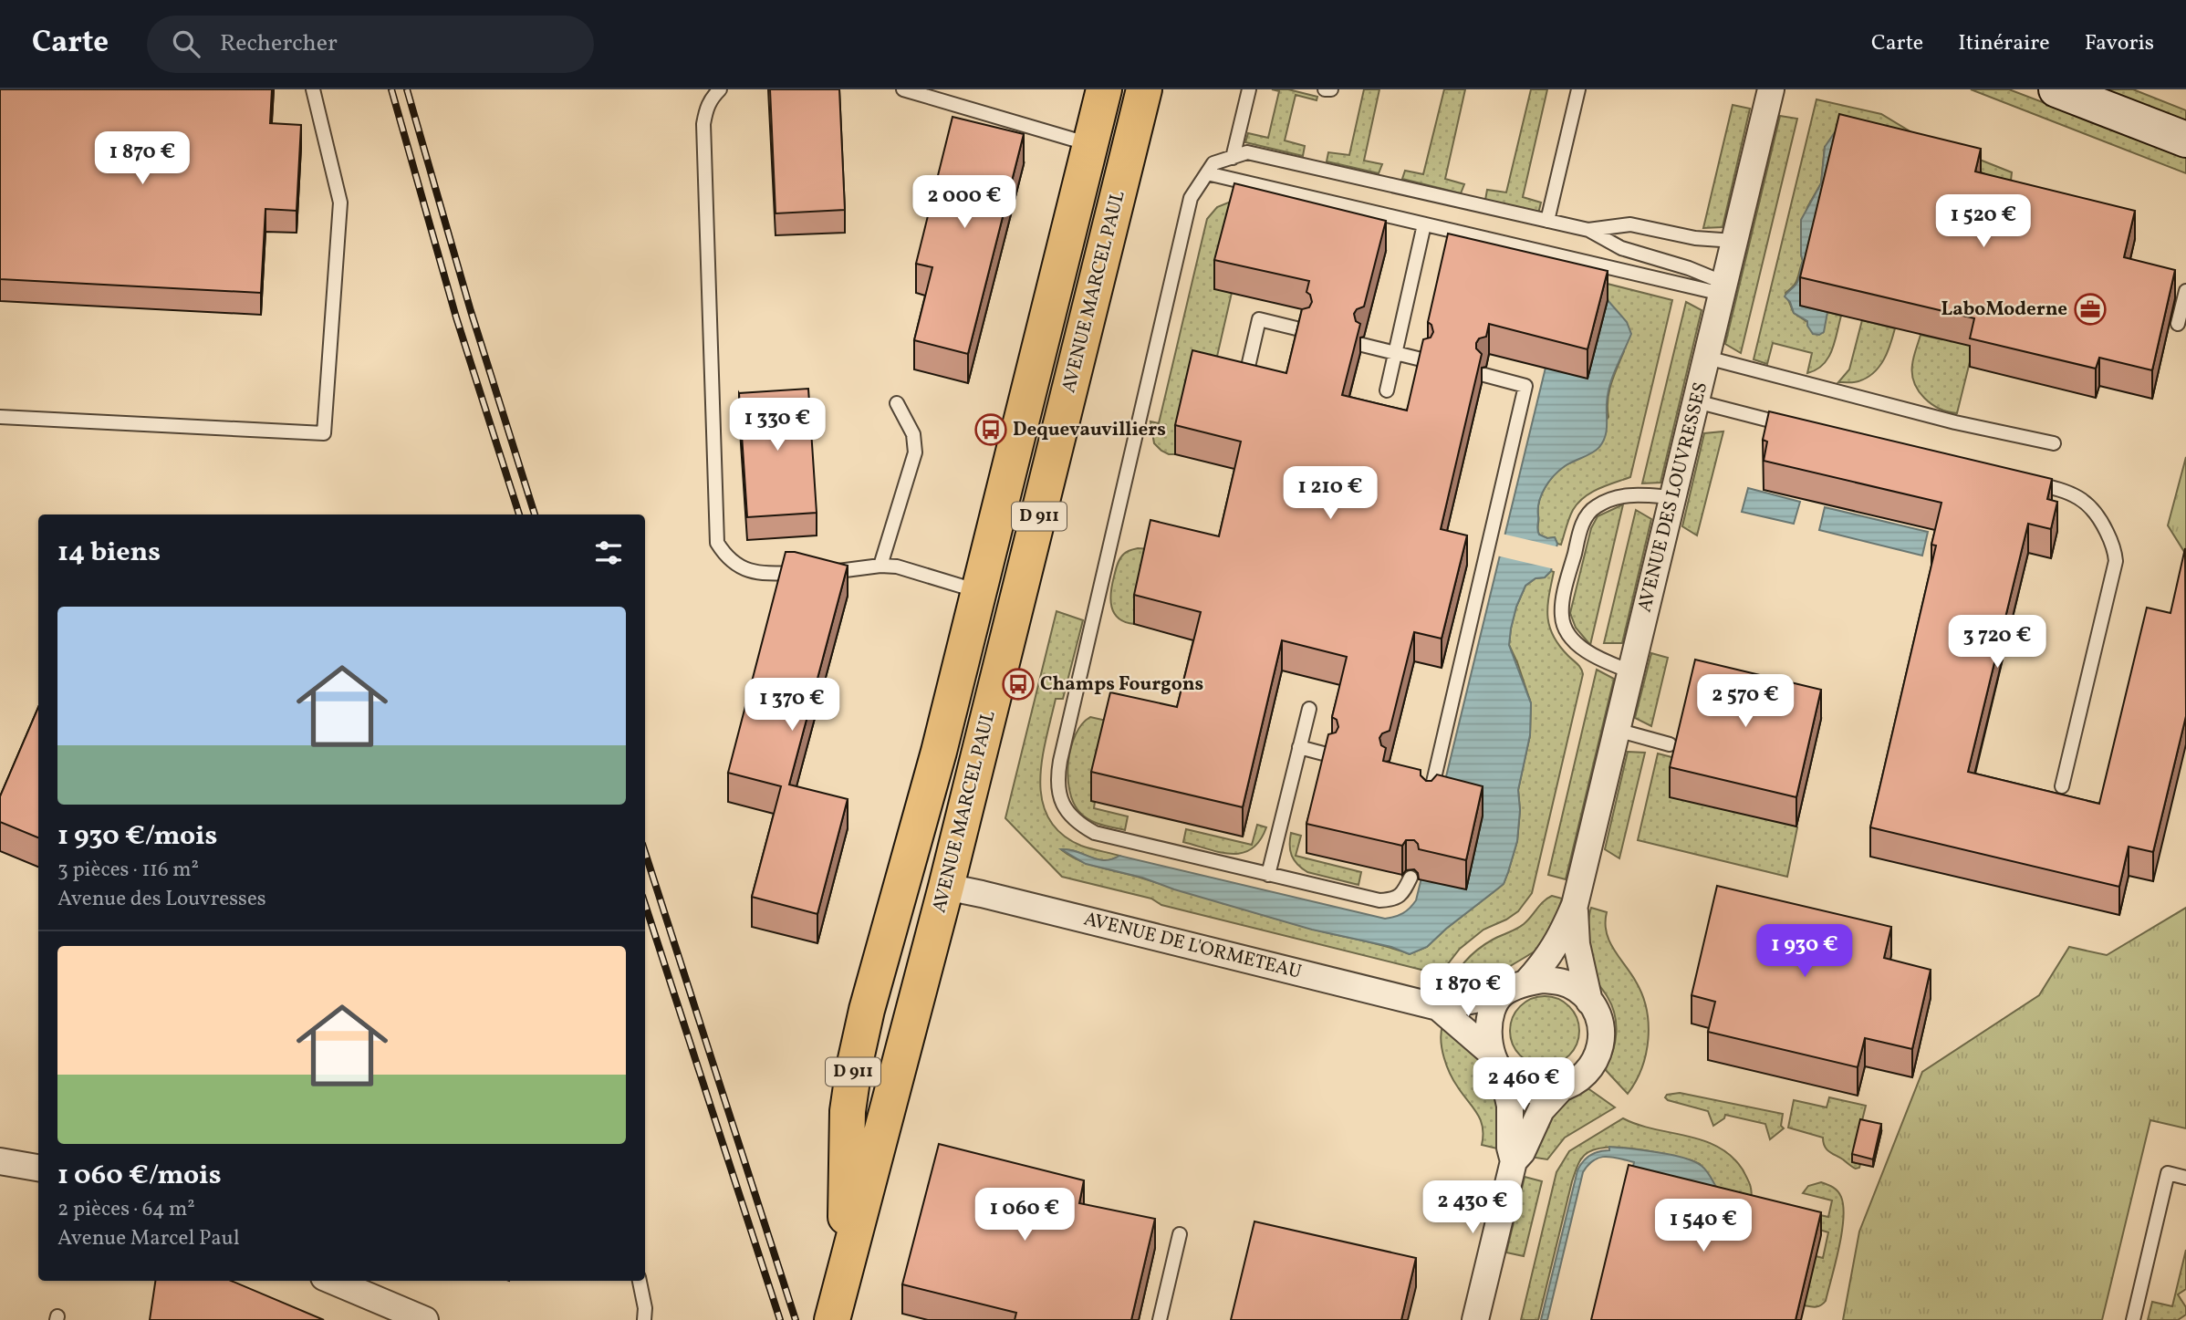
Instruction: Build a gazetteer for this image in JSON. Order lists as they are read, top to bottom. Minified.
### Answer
{"streets":{"main road":["AVENUE MARCEL PAUL","D 911"],"street":["AVENUE DES LOUVRESSES","AVENUE DE L'ORMETEAU"]},"crossings":[["AVENUE MARCEL PAUL","AVENUE DE L'ORMETEAU"],["AVENUE DES LOUVRESSES","AVENUE DE L'ORMETEAU"]],"places":{"office":["LaboModerne"],"bus stop":["Dequevauvilliers","Champs Fourgons"]},"page":{"header":"Carte","search":"Rechercher","nav":["Carte","Itinéraire","Favoris"],"price":["1 870 €","2 000 €","1 520 €","1 330 €","1 210 €","3 720 €","2 570 €","1 370 €","1 930 €","1 870 €","2 460 €","2 430 €","1 060 €","1 540 €"],"heading":"14 biens","list":[{"name":"1 930 €/mois","note":"3 pièces · 116 m² · Avenue des Louvresses"},{"name":"1 060 €/mois","note":"2 pièces · 64 m² · Avenue Marcel Paul"}]}}
